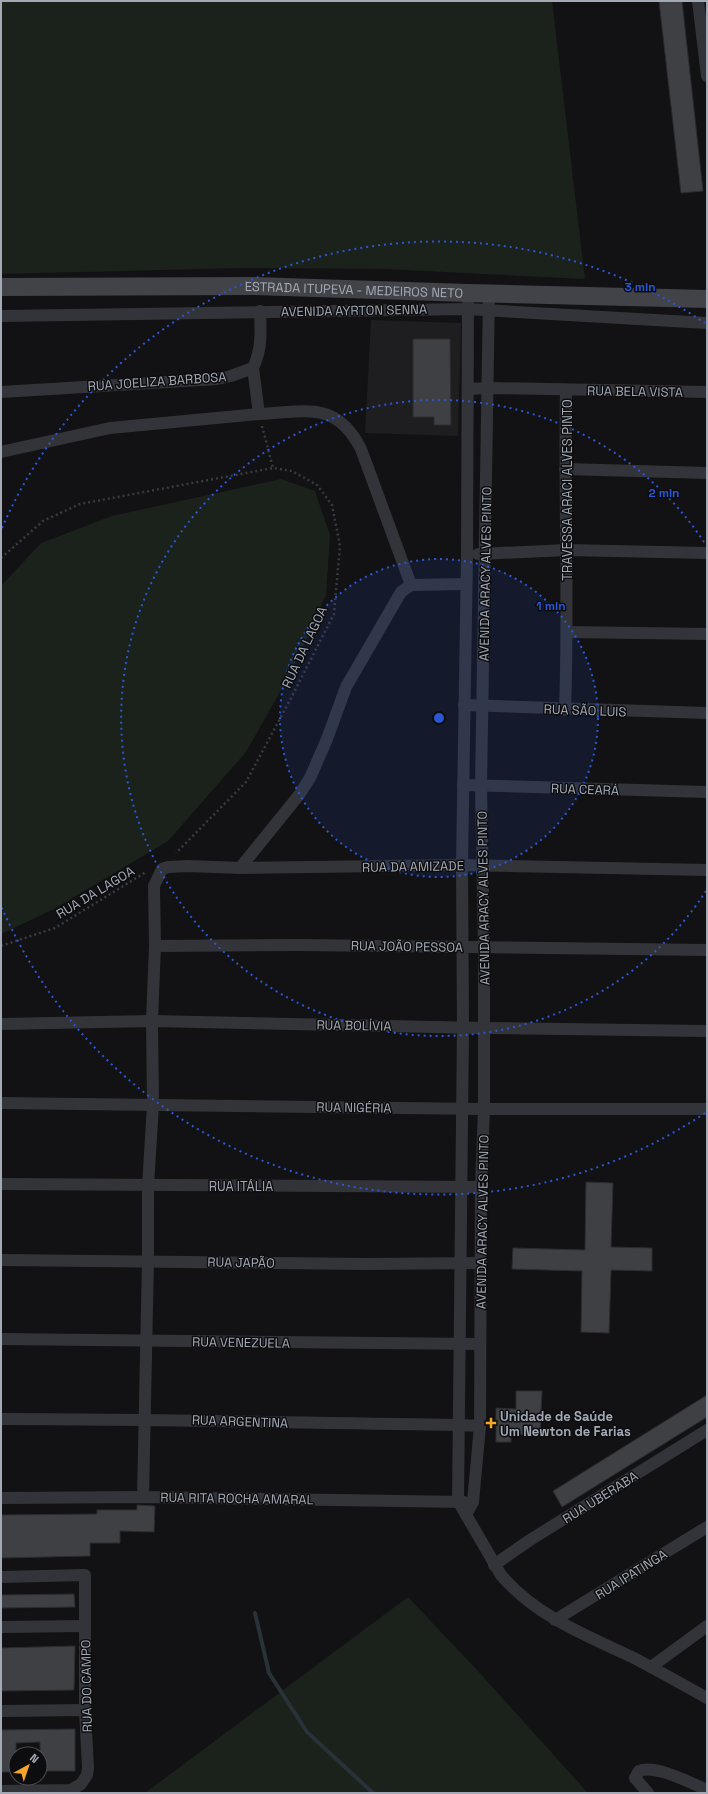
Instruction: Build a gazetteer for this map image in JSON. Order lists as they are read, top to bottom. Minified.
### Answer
{"streets":{"main road":["ESTRADA ITUPEVA - MEDEIROS NETO"],"street":["AVENIDA AYRTON SENNA","RUA JOELIZA BARBOSA","RUA BELA VISTA","TRAVESSA ARACI ALVES PINTO","AVENIDA ARACY ALVES PINTO","RUA SÃO LUIS","RUA CEARÁ","RUA DA AMIZADE","RUA JOÃO PESSOA","RUA BOLÍVIA","RUA NIGÉRIA","RUA ITÁLIA","RUA JAPÃO","RUA VENEZUELA","RUA ARGENTINA","RUA UBERABA","RUA RITA ROCHA AMARAL","RUA IPATINGA","RUA DO CAMPO"],"path":["RUA DA LAGOA"]},"crossings":[["ESTRADA ITUPEVA - MEDEIROS NETO","AVENIDA AYRTON SENNA"],["ESTRADA ITUPEVA - MEDEIROS NETO","AVENIDA ARACY ALVES PINTO"],["AVENIDA AYRTON SENNA","AVENIDA ARACY ALVES PINTO"],["RUA BELA VISTA","TRAVESSA ARACI ALVES PINTO"],["RUA BELA VISTA","AVENIDA ARACY ALVES PINTO"],["TRAVESSA ARACI ALVES PINTO","RUA SÃO LUIS"],["AVENIDA ARACY ALVES PINTO","RUA SÃO LUIS"],["AVENIDA ARACY ALVES PINTO","RUA CEARÁ"],["AVENIDA ARACY ALVES PINTO","RUA DA AMIZADE"],["AVENIDA ARACY ALVES PINTO","RUA JOÃO PESSOA"],["AVENIDA ARACY ALVES PINTO","RUA BOLÍVIA"],["AVENIDA ARACY ALVES PINTO","RUA NIGÉRIA"],["AVENIDA ARACY ALVES PINTO","RUA ITÁLIA"],["AVENIDA ARACY ALVES PINTO","RUA JAPÃO"],["AVENIDA ARACY ALVES PINTO","RUA VENEZUELA"],["AVENIDA ARACY ALVES PINTO","RUA ARGENTINA"],["AVENIDA ARACY ALVES PINTO","RUA RITA ROCHA AMARAL"],["RUA DA AMIZADE","RUA JOÃO PESSOA"]],"places":{"health":["Unidade de Saúde Um Newton de Farias"]},"north":"top right","rings":["3 min","2 min","1 min"]}
